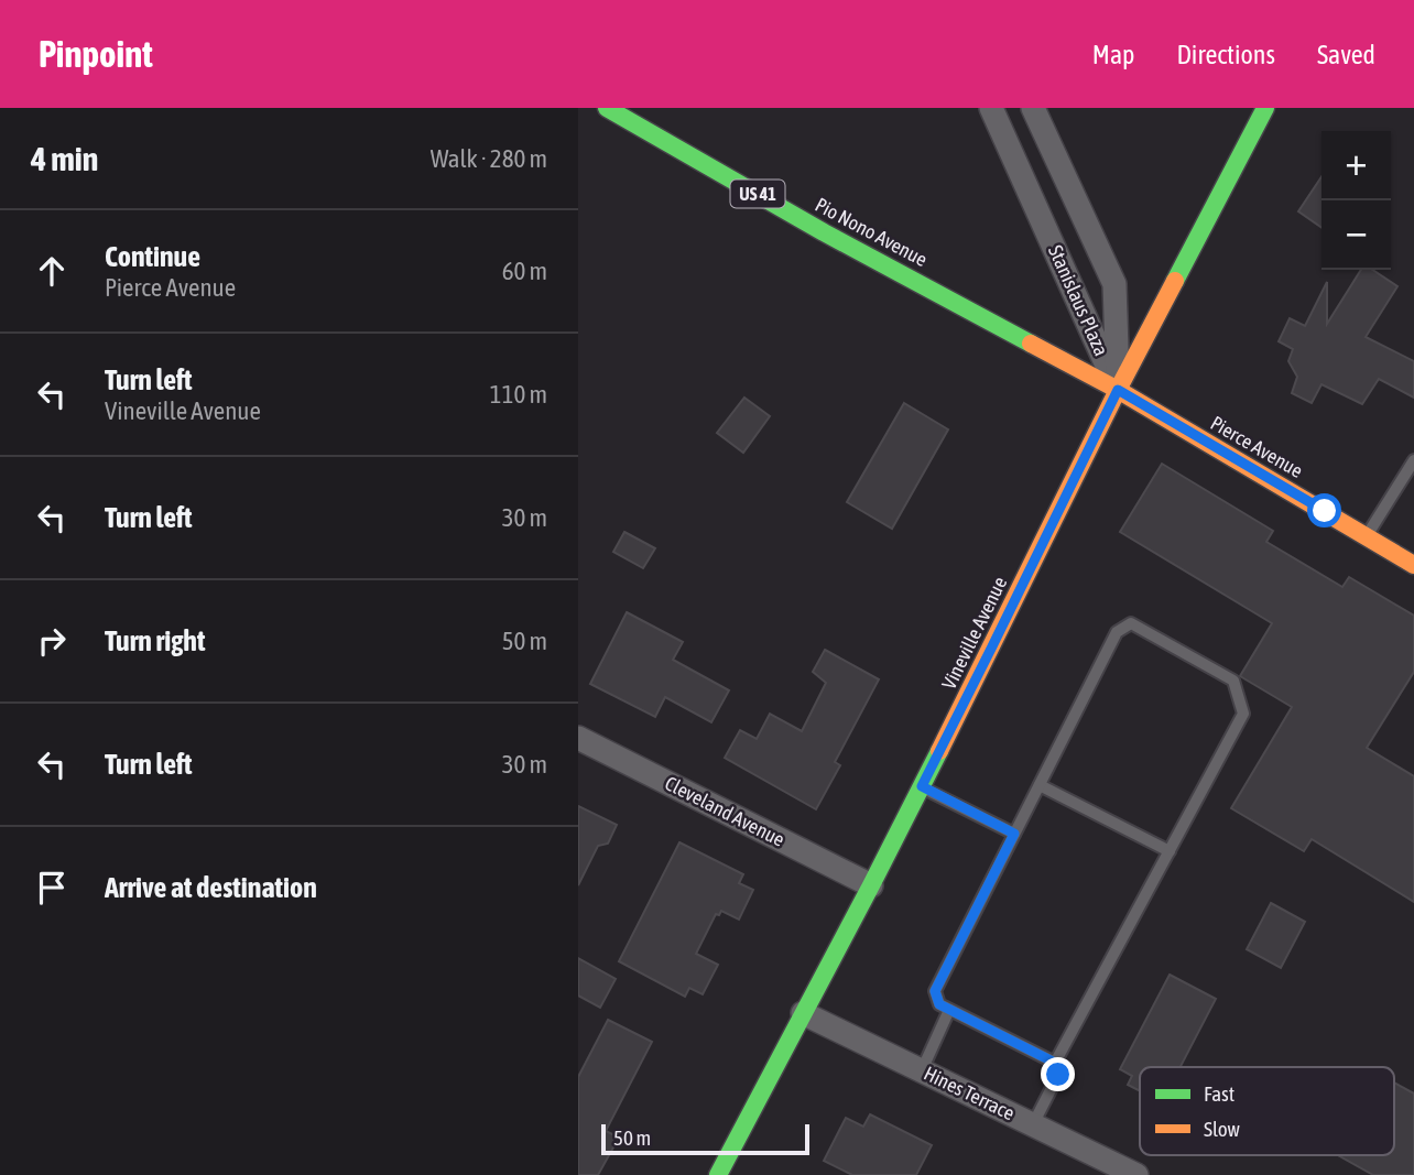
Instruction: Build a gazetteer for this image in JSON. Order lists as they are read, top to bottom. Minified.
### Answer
{"streets":{"main road":["US 41","Pio Nono Avenue","Pierce Avenue","Vineville Avenue"],"street":["Stanislaus Plaza","Cleveland Avenue","Hines Terrace"]},"crossings":[["Pio Nono Avenue","Stanislaus Plaza"],["Pio Nono Avenue","Pierce Avenue"],["Pio Nono Avenue","Vineville Avenue"],["Stanislaus Plaza","Pierce Avenue"],["Stanislaus Plaza","Vineville Avenue"],["Pierce Avenue","Vineville Avenue"],["Vineville Avenue","Cleveland Avenue"],["Vineville Avenue","Hines Terrace"]],"legend":["Fast","Slow"],"scale_bar":"50 m","page":{"header":"Pinpoint","nav":["Map","Directions","Saved"],"heading":["4 min","Walk · 280 m"],"map_buttons":["+","−"],"list":[["Continue","Pierce Avenue","60 m"],["Turn left","Vineville Avenue","110 m"],["Turn left","30 m"],["Turn right","50 m"],["Turn left","30 m"],"Arrive at destination"],"scale":"50 m"}}
